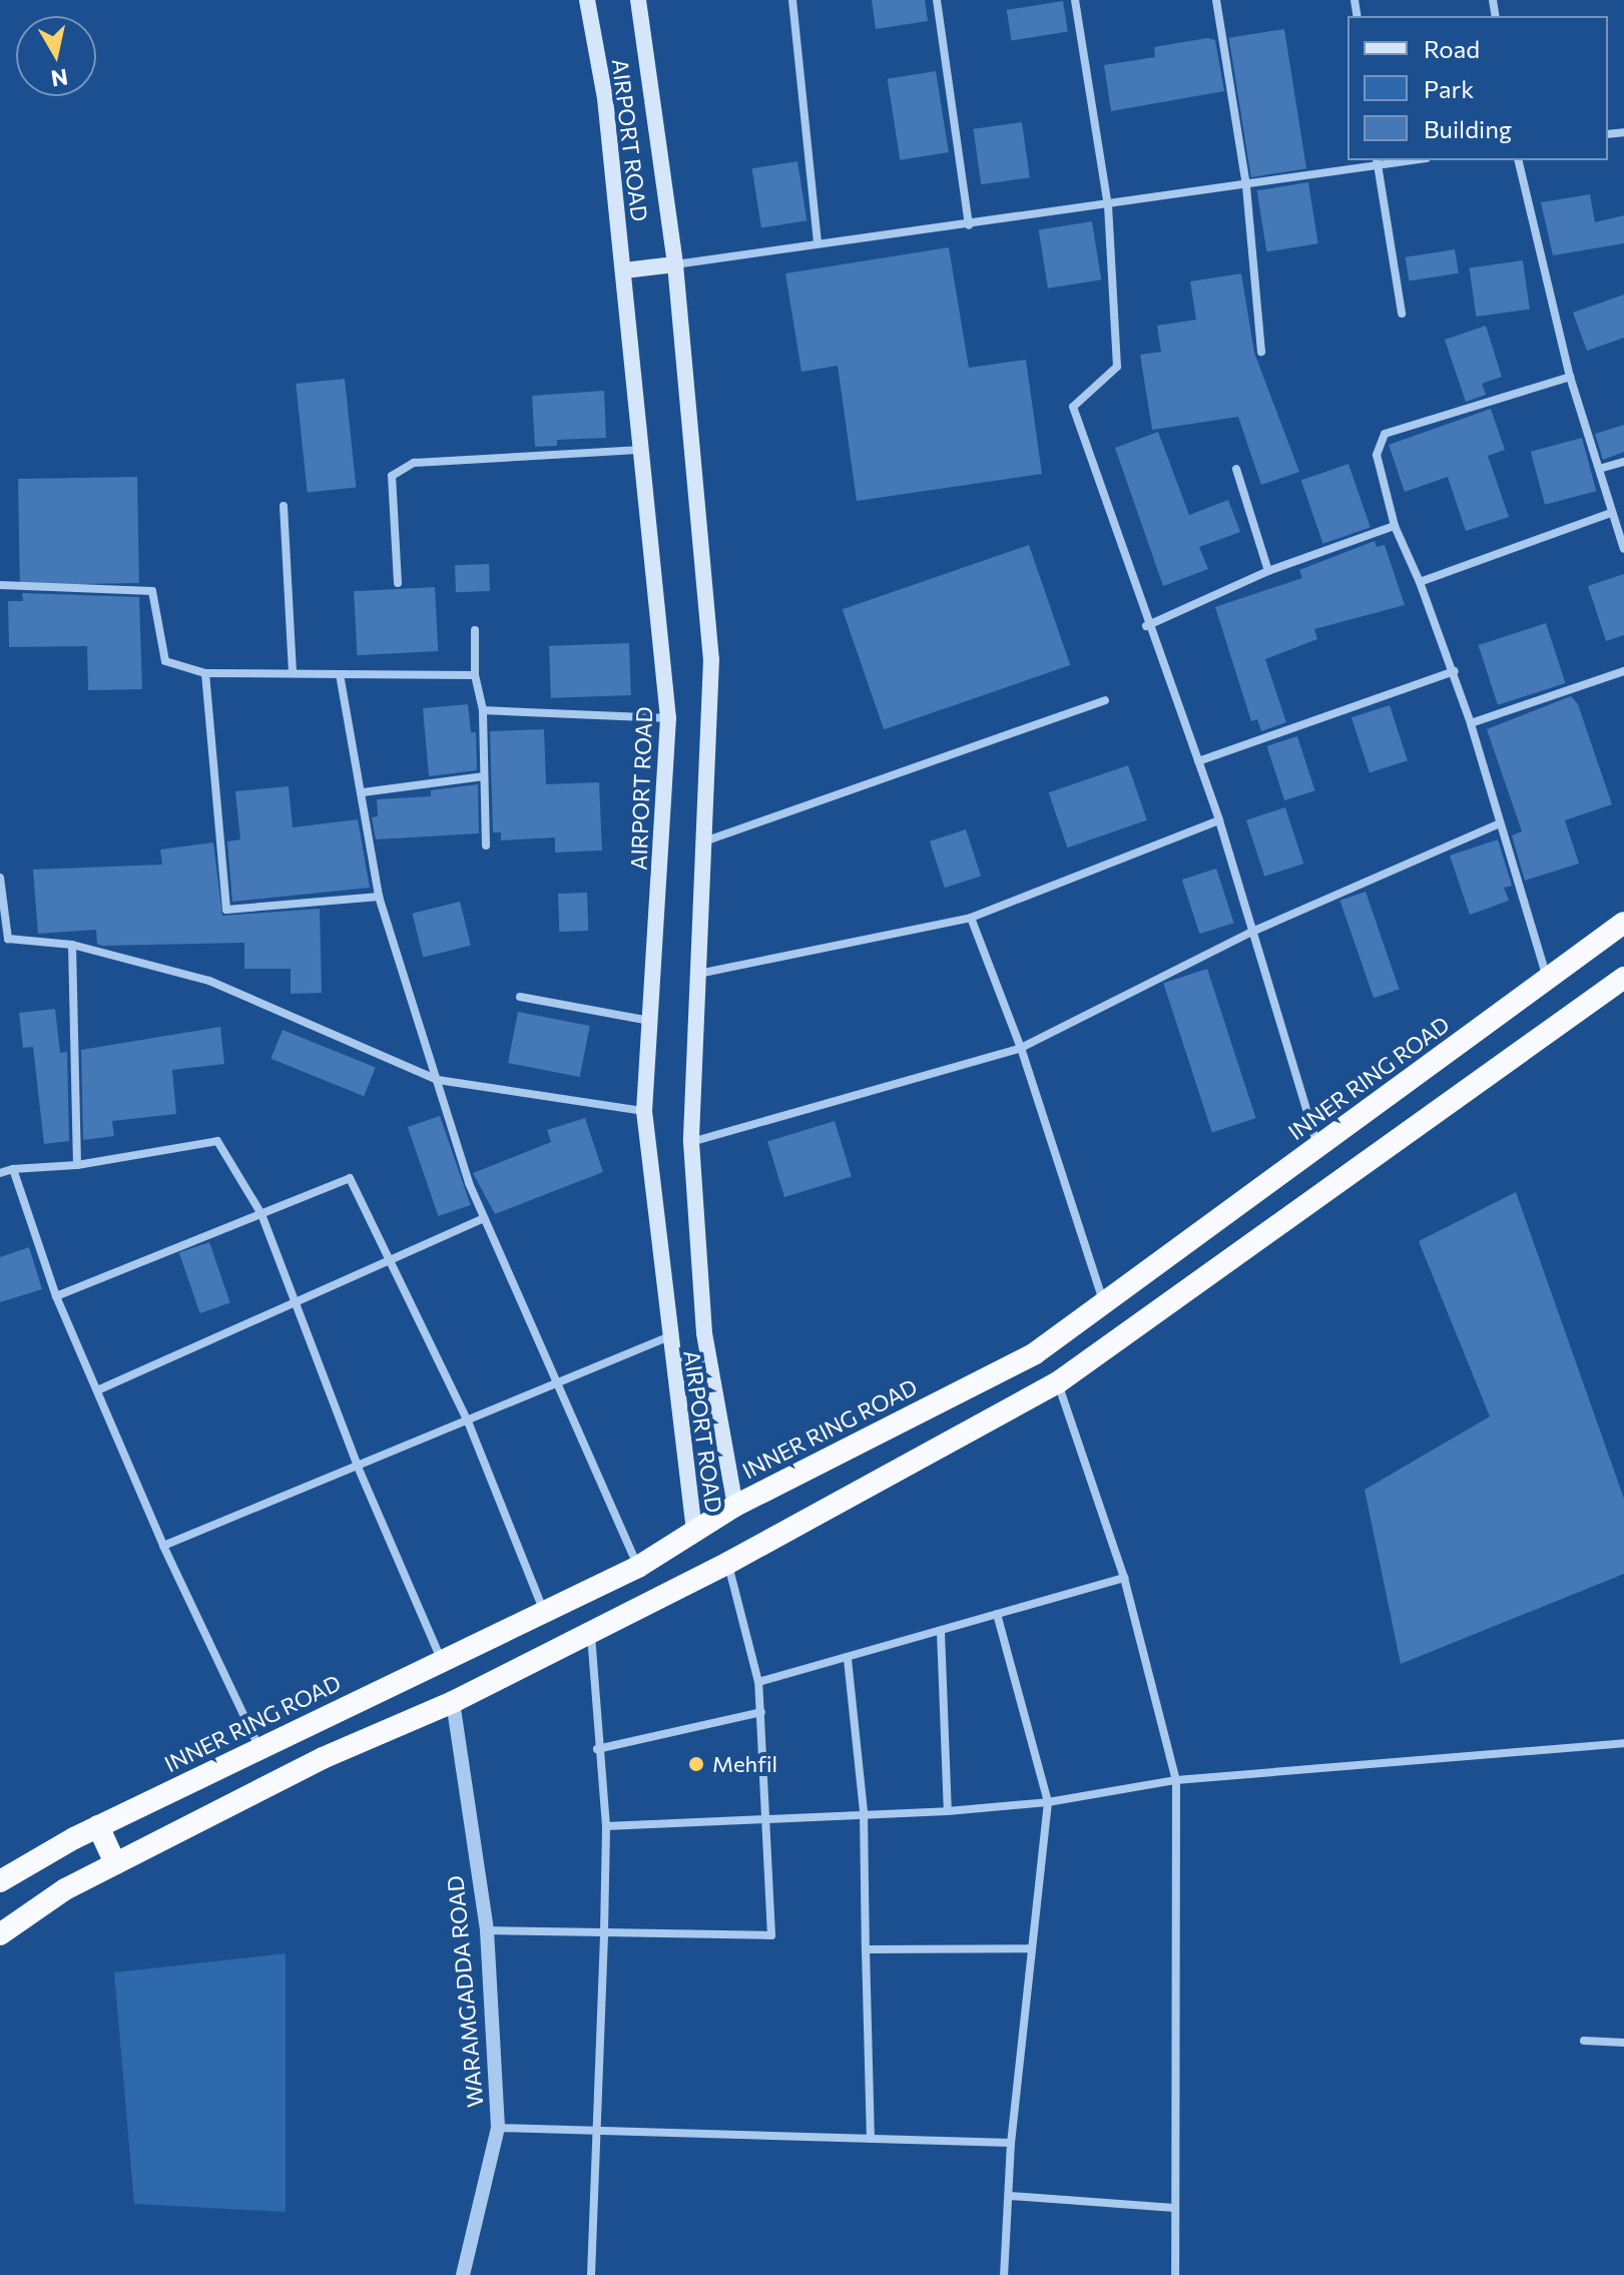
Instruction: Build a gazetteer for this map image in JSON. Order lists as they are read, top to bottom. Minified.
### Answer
{"streets":{"highway":["INNER RING ROAD"],"main road":["AIRPORT ROAD"],"street":["WARAMGADDA ROAD"]},"crossings":[["AIRPORT ROAD","INNER RING ROAD"]],"places":["Mehfil"],"legend":["Road","Park","Building"],"north":"bottom"}
